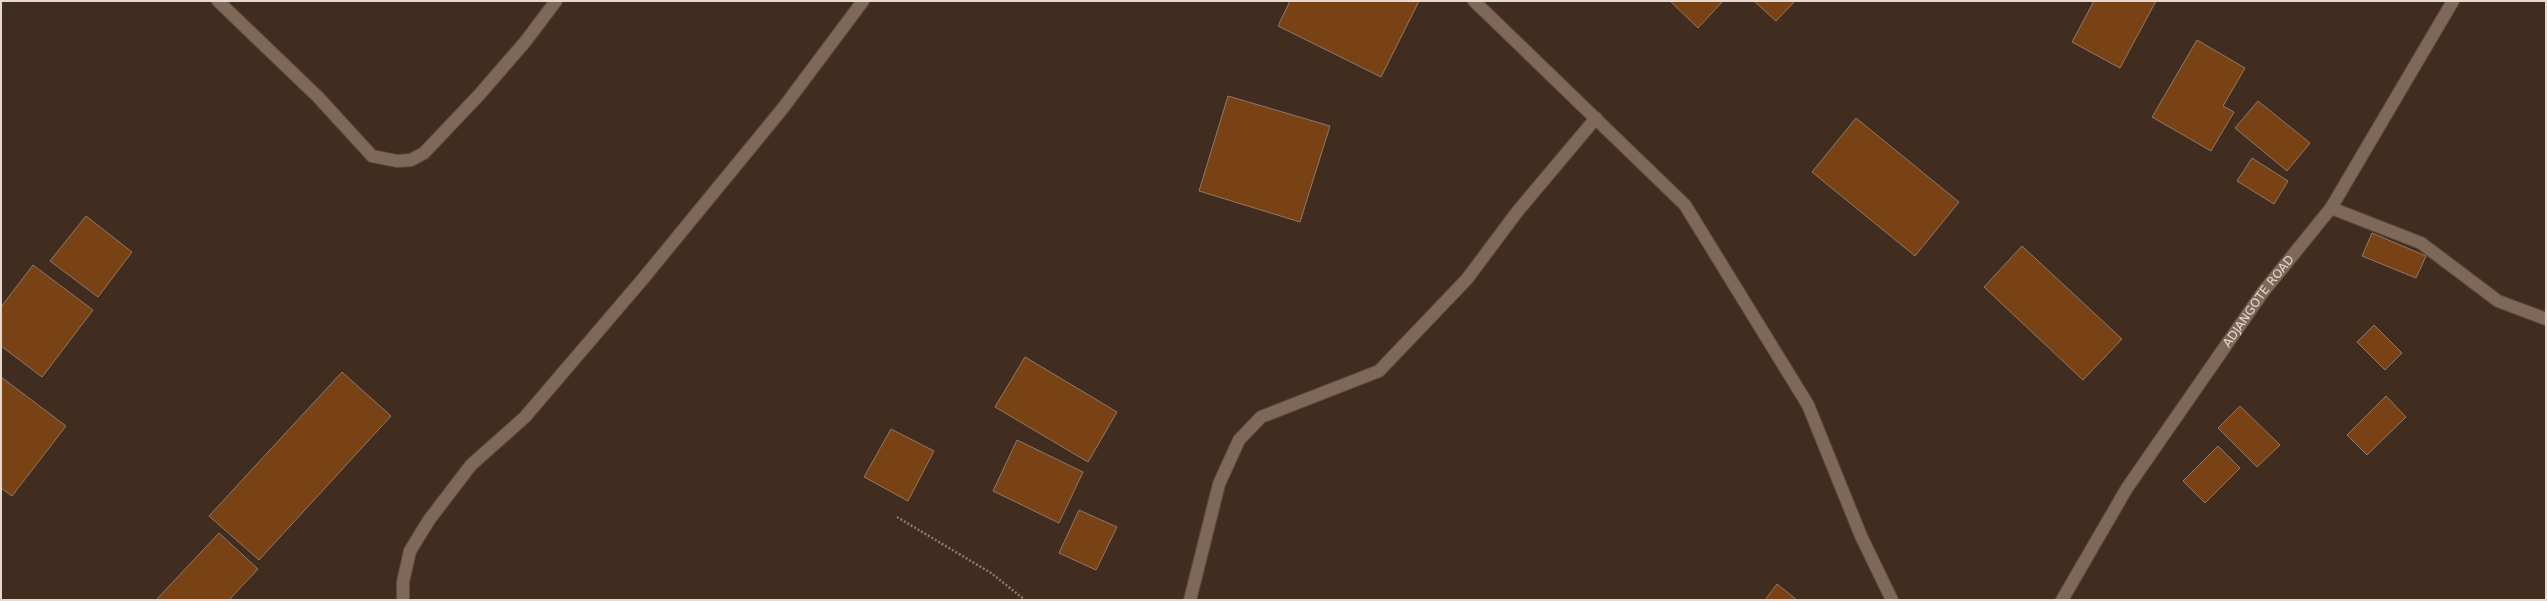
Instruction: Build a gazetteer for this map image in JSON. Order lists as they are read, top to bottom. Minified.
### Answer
{"streets":{"street":["ADJANGOTE ROAD"]}}
